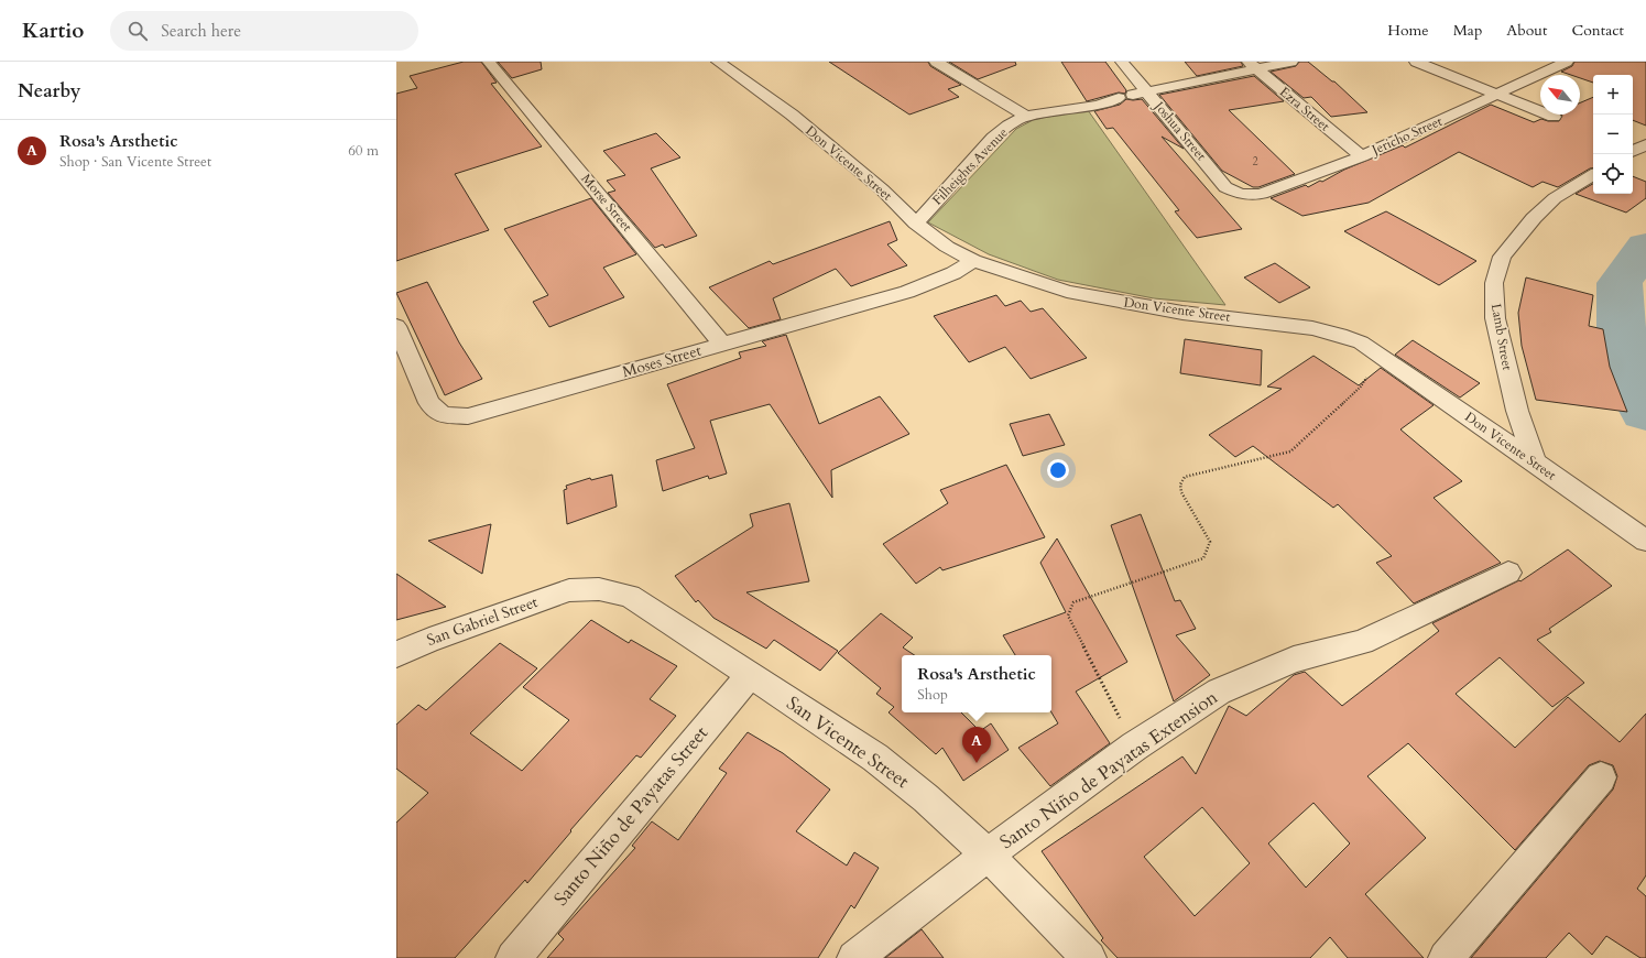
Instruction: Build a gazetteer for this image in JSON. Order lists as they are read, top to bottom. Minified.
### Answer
{"streets":{"street":["Ezra Street","Joshua Street","Jericho Street","Don Vicente Street","Filheights Avenue","Morse Street","Lamb Street","Moses Street","San Gabriel Street","San Vicente Street","Santo Niño de Payatas Extension","Santo Niño de Payatas Street"]},"crossings":[["Ezra Street","Jericho Street"],["Ezra Street","Filheights Avenue"],["Joshua Street","Jericho Street"],["Joshua Street","Filheights Avenue"],["Don Vicente Street","Filheights Avenue"],["Don Vicente Street","Lamb Street"],["Don Vicente Street","Moses Street"],["Morse Street","Moses Street"],["San Gabriel Street","San Vicente Street"],["San Vicente Street","Santo Niño de Payatas Extension"],["San Vicente Street","Santo Niño de Payatas Street"]],"house_numbers":["2"],"north":"top left","page":{"header":"Kartio","search":"Search here","nav":["Home","Map","About","Contact"],"heading":"Nearby","map_buttons":["+","−"],"list":[{"mark":"A","name":"Rosa's Arsthetic","note":"Shop · San Vicente Street","value":"60 m"}],"popup":["Rosa's Arsthetic","Shop"],"pins":"A"}}
